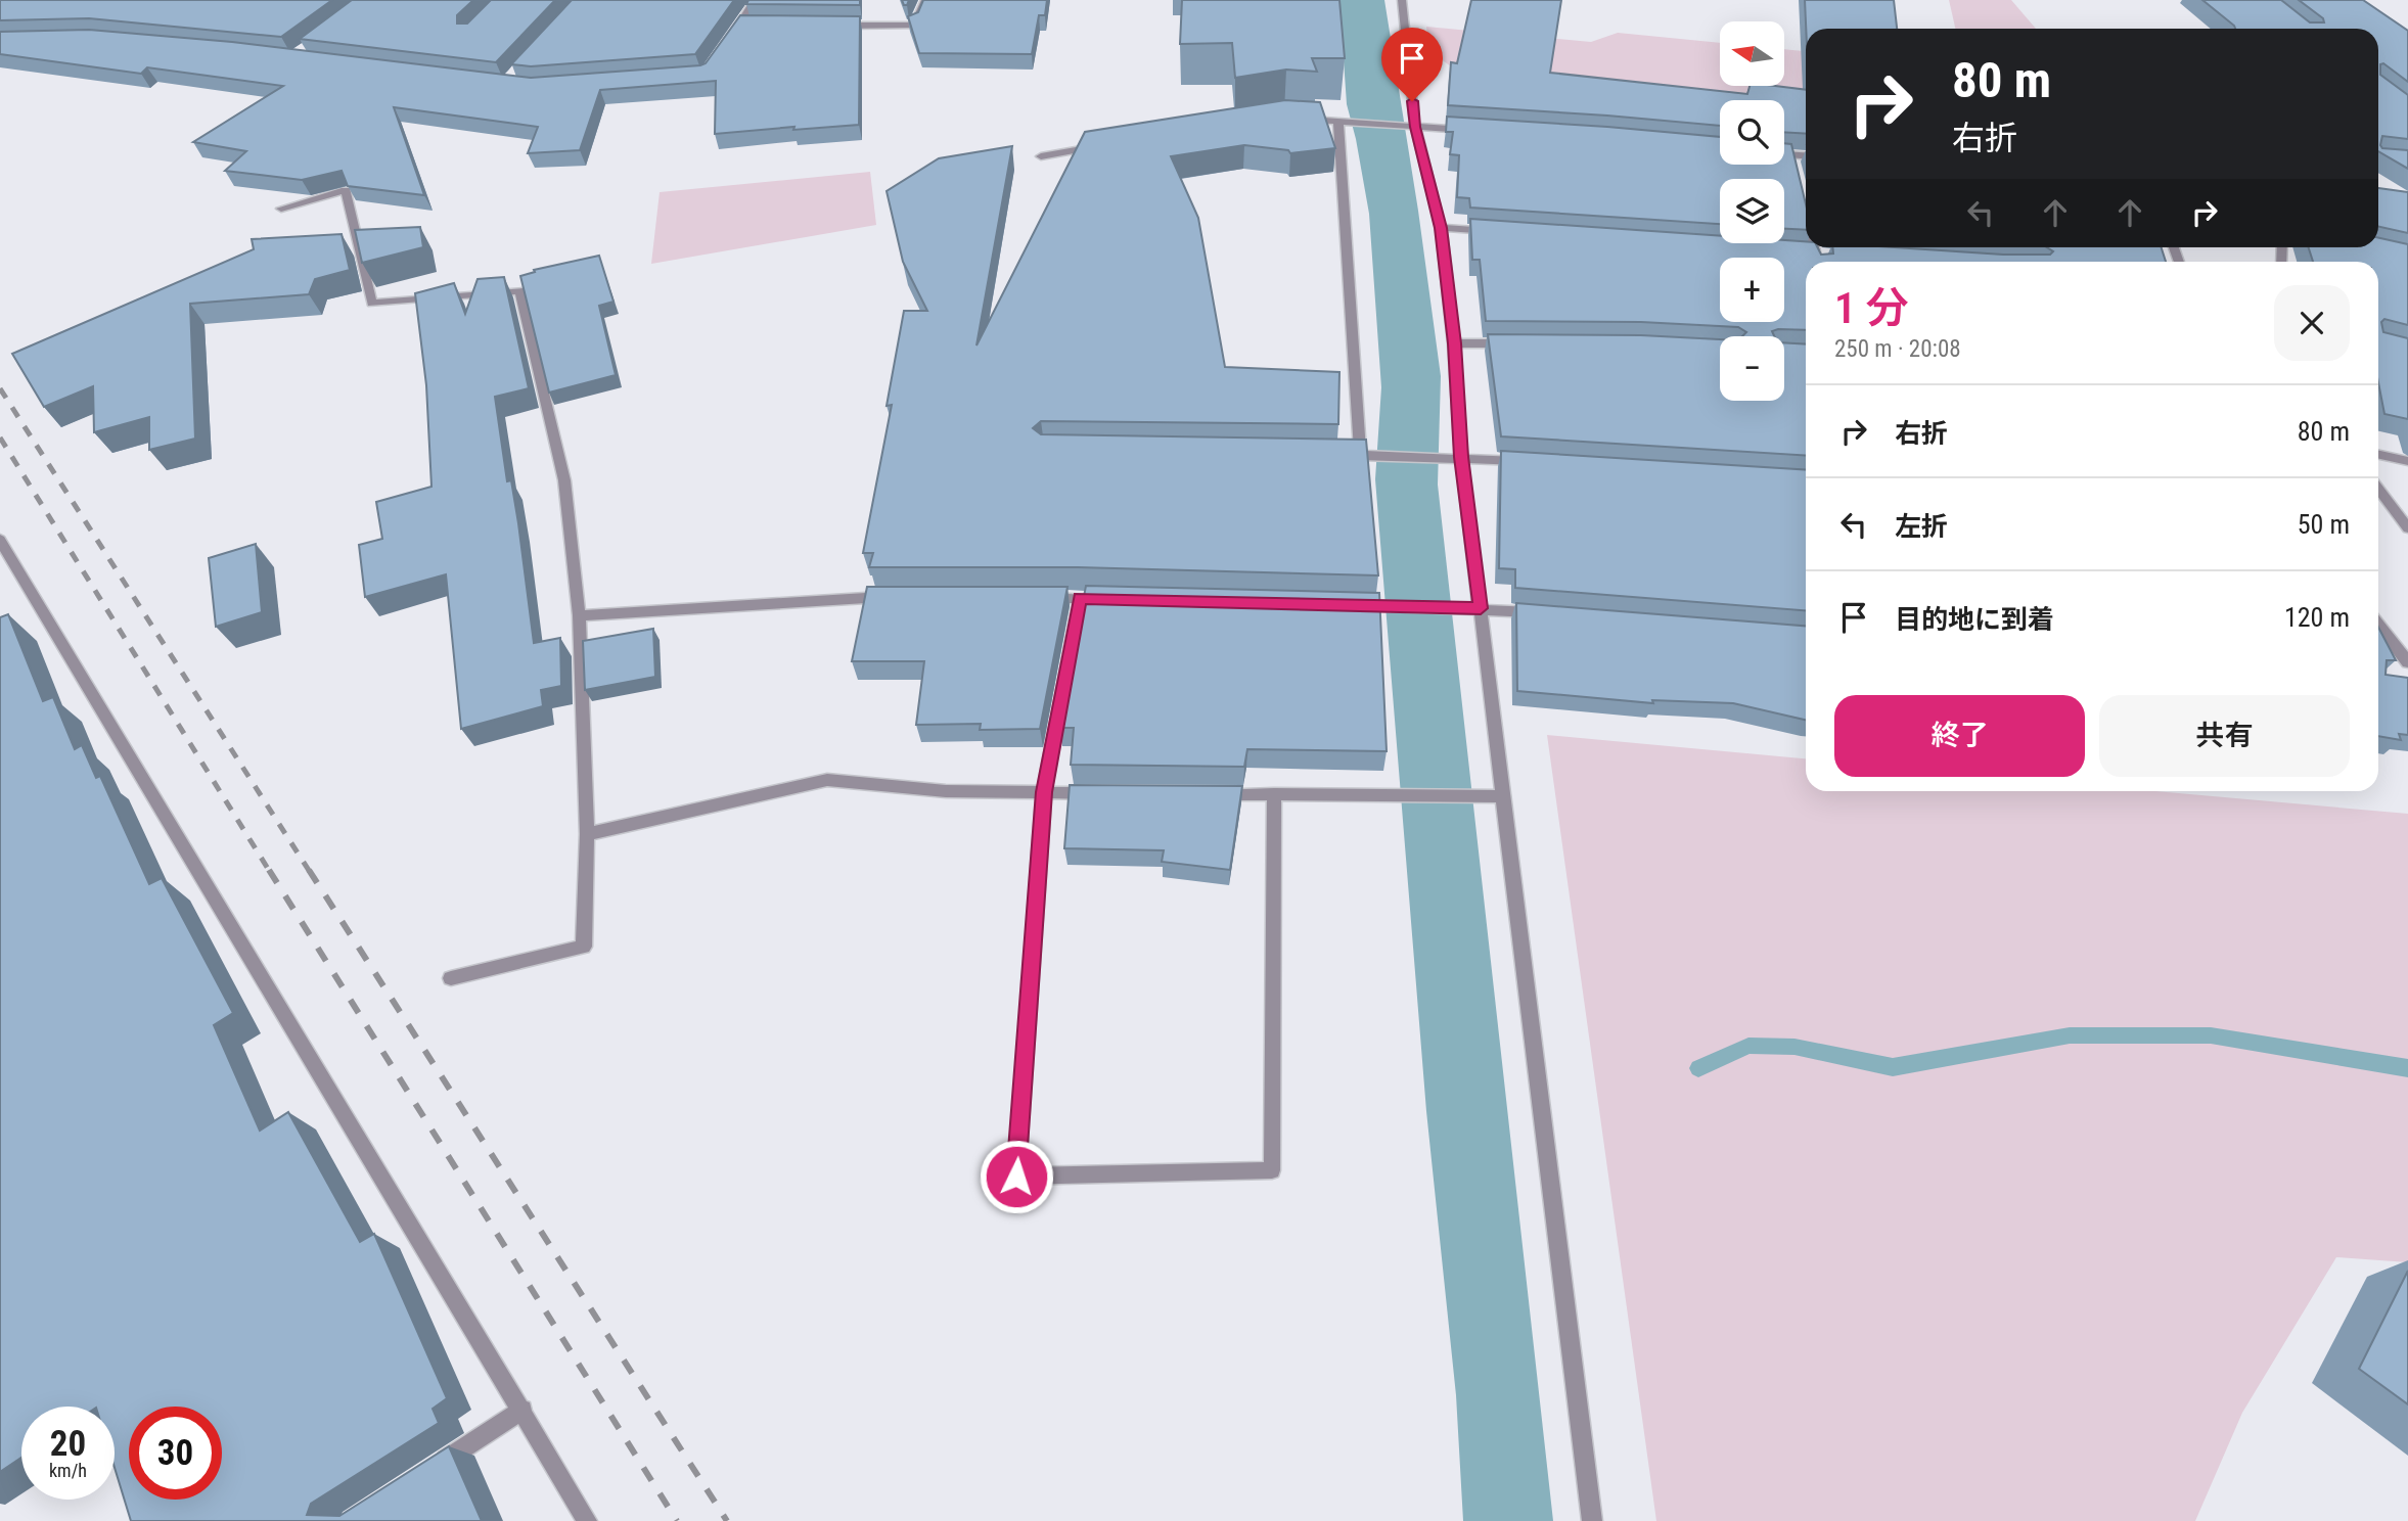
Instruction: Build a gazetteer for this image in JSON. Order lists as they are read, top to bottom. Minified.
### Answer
{"north":"left","page":{"map_buttons":["+","−"],"turn":["80 m","右折"],"heading":["1 分","250 m · 20:08"],"list":[{"name":"右折","value":"80 m"},{"name":"左折","value":"50 m"},{"name":"目的地に到着","value":"120 m"}],"buttons":["終了","共有"],"speed":"20 km/h","limit":"30"}}
